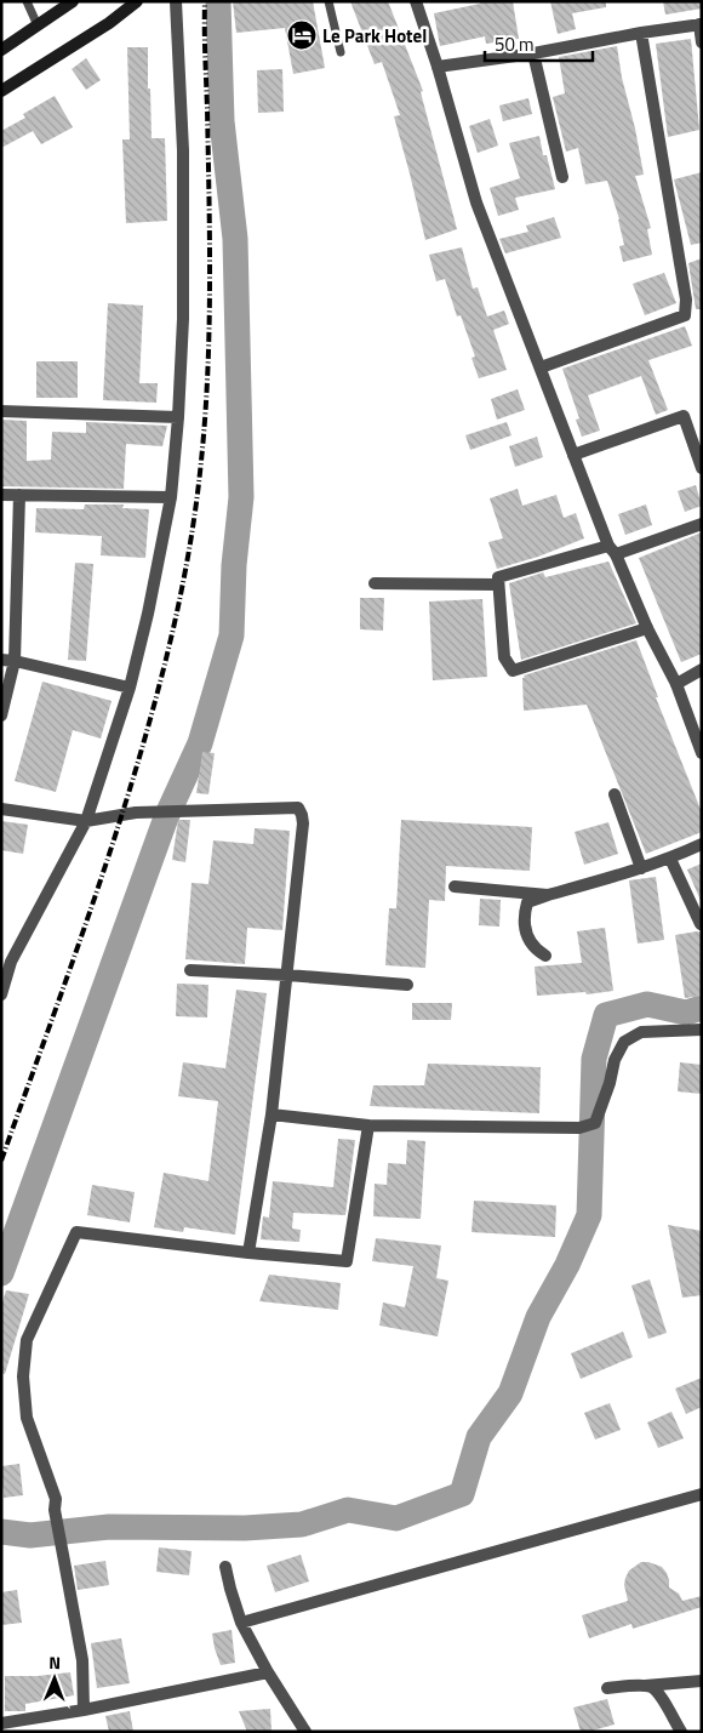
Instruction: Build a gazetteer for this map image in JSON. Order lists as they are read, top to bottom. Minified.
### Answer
{"places":{"hotel":["Le Park Hotel"]},"scale_bar":"50 m","north":"top"}
